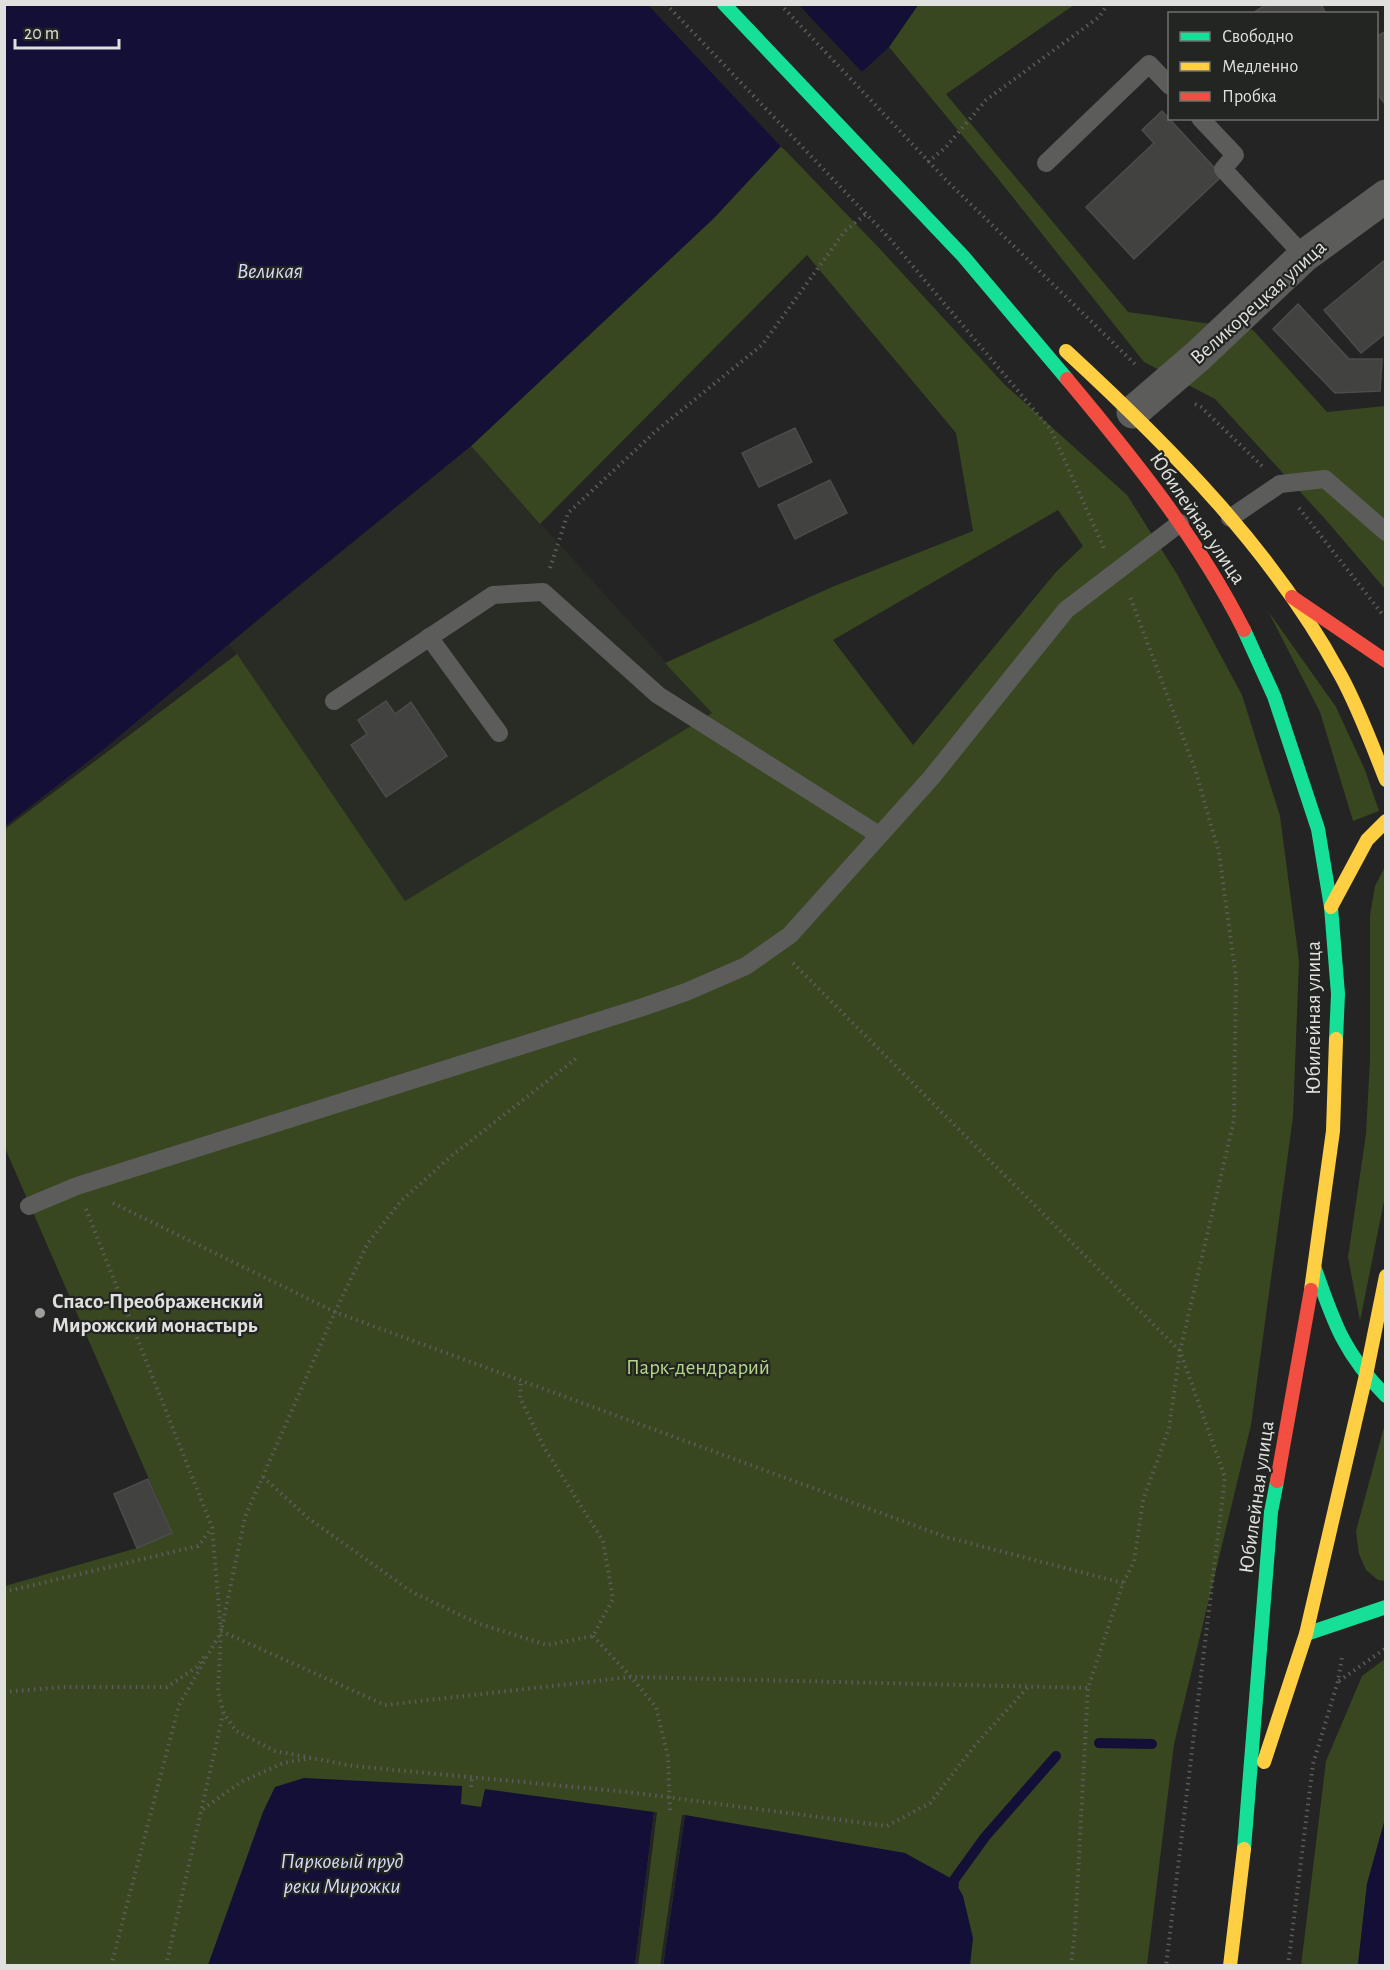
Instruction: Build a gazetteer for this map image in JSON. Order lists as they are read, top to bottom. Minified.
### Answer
{"streets":{"main road":["Юбилейная улица"],"street":["Великорецкая улица"]},"crossings":[["Великорецкая улица","Юбилейная улица"]],"water":["Великая","Парковый пруд реки Мирожки"],"parks":["Парк-дендрарий"],"places":["Спасо-Преображенский Мирожский монастырь"],"legend":["Свободно","Медленно","Пробка"],"scale_bar":"20 m"}
